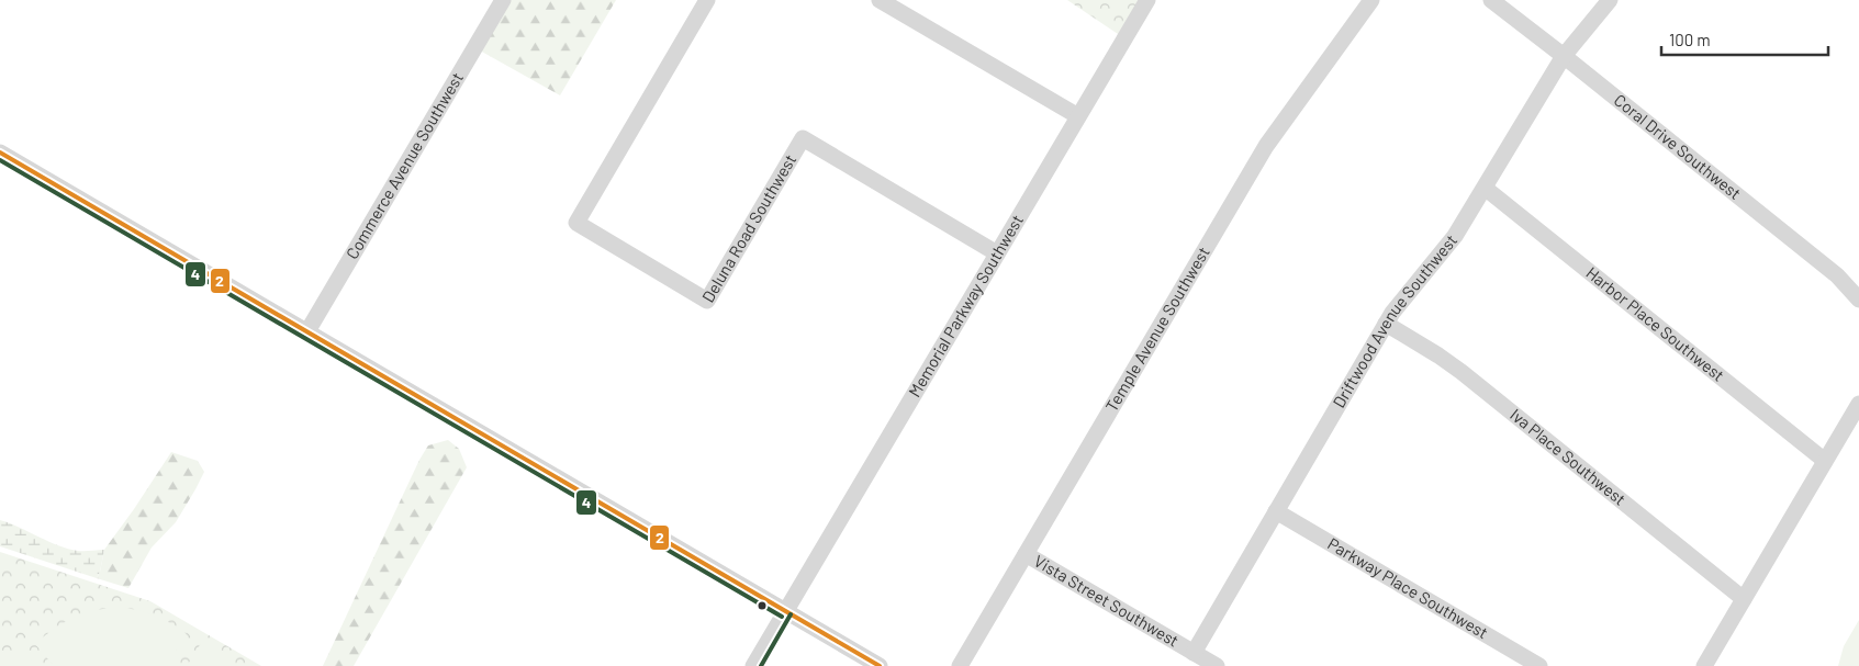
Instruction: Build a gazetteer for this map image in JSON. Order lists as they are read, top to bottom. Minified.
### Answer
{"streets":{"street":["Coral Drive Southwest","Commerce Avenue Southwest","Deluna Road Southwest","Memorial Parkway Southwest","Driftwood Avenue Southwest","Harbor Place Southwest","Temple Avenue Southwest","Iva Place Southwest","Parkway Place Southwest","Vista Street Southwest"]},"crossings":[["Coral Drive Southwest","Driftwood Avenue Southwest"],["Deluna Road Southwest","Memorial Parkway Southwest"],["Driftwood Avenue Southwest","Harbor Place Southwest"],["Driftwood Avenue Southwest","Iva Place Southwest"],["Driftwood Avenue Southwest","Parkway Place Southwest"],["Driftwood Avenue Southwest","Vista Street Southwest"],["Temple Avenue Southwest","Vista Street Southwest"]],"lines":["transit line 2","transit line 4"],"scale_bar":"100 m"}
